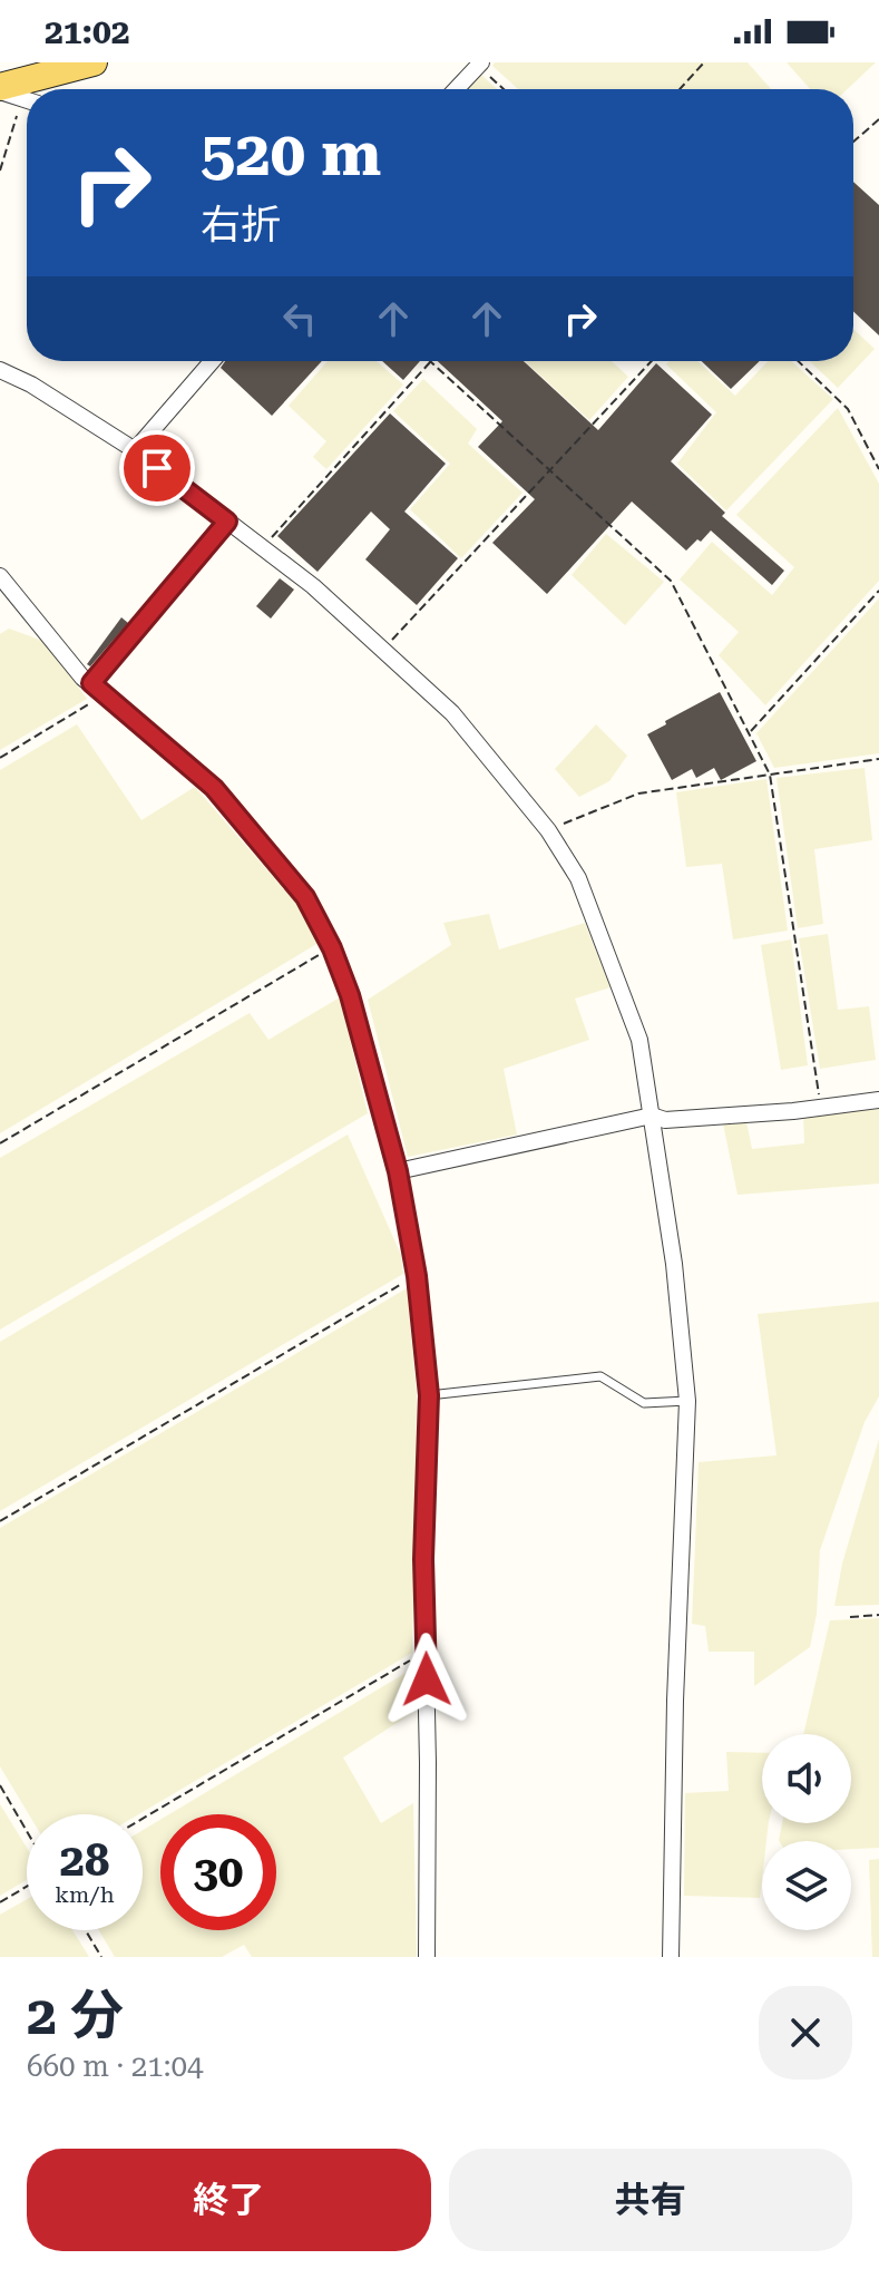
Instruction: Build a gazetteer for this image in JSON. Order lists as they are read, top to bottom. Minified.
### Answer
{"page":{"status":"21:02","turn":["520 m","右折"],"speed":"28 km/h","limit":"30","heading":["2 分","660 m · 21:04"],"buttons":["終了","共有"]}}
